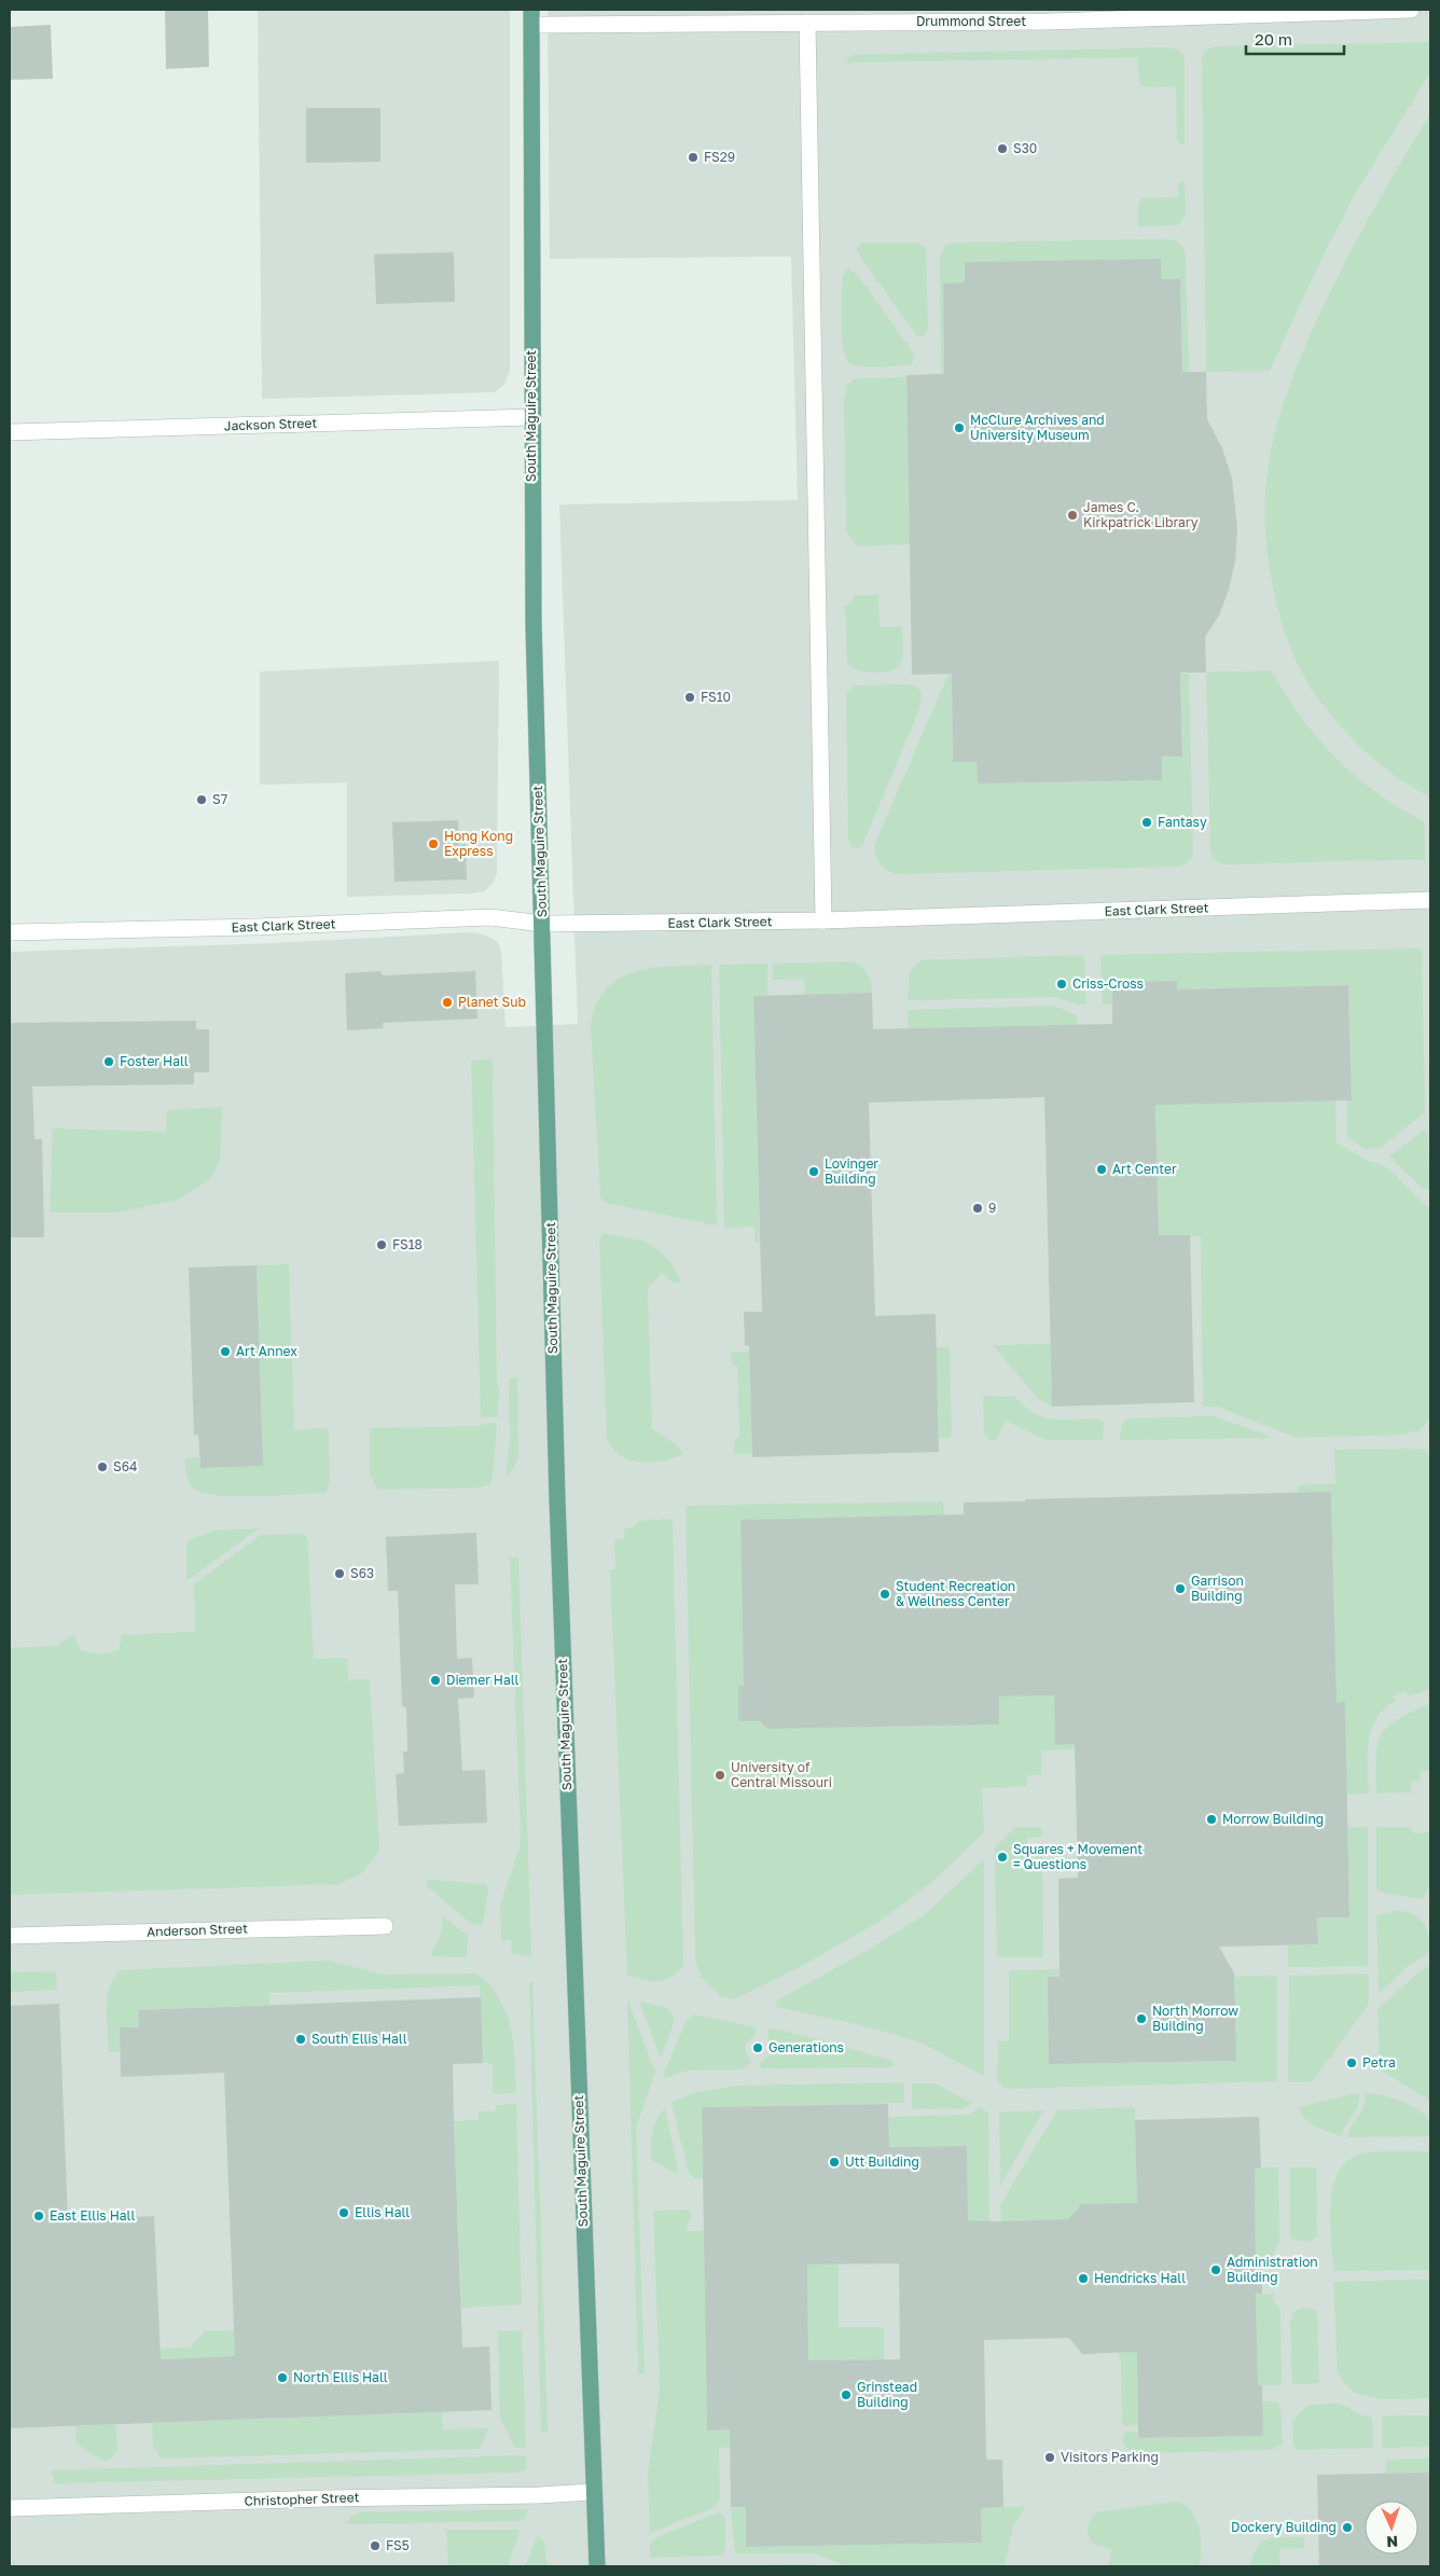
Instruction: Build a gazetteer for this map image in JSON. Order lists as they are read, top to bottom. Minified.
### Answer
{"streets":{"main road":["South Maguire Street"],"street":["Drummond Street","Jackson Street","East Clark Street","Anderson Street","Christopher Street"]},"crossings":[["Drummond Street","South Maguire Street"],["South Maguire Street","Jackson Street"],["South Maguire Street","East Clark Street"],["South Maguire Street","Christopher Street"]],"places":["S30","FS29","McClure Archives and University Museum","James C. Kirkpatrick Library","FS10","S7","Fantasy","Hong Kong Express","Criss-Cross","Planet Sub","Foster Hall","Art Center","Lovinger Building","9","FS18","Art Annex","S64","S63","Garrison Building","Student Recreation & Wellness Center","Diemer Hall","University of Central Missouri","Morrow Building","Squares + Movement = Questions","North Morrow Building","South Ellis Hall","Generations","Petra","Utt Building","Ellis Hall","East Ellis Hall","Administration Building","Hendricks Hall","North Ellis Hall","Grinstead Building","Visitors Parking","Dockery Building","FS5"],"scale_bar":"20 m","north":"bottom"}
